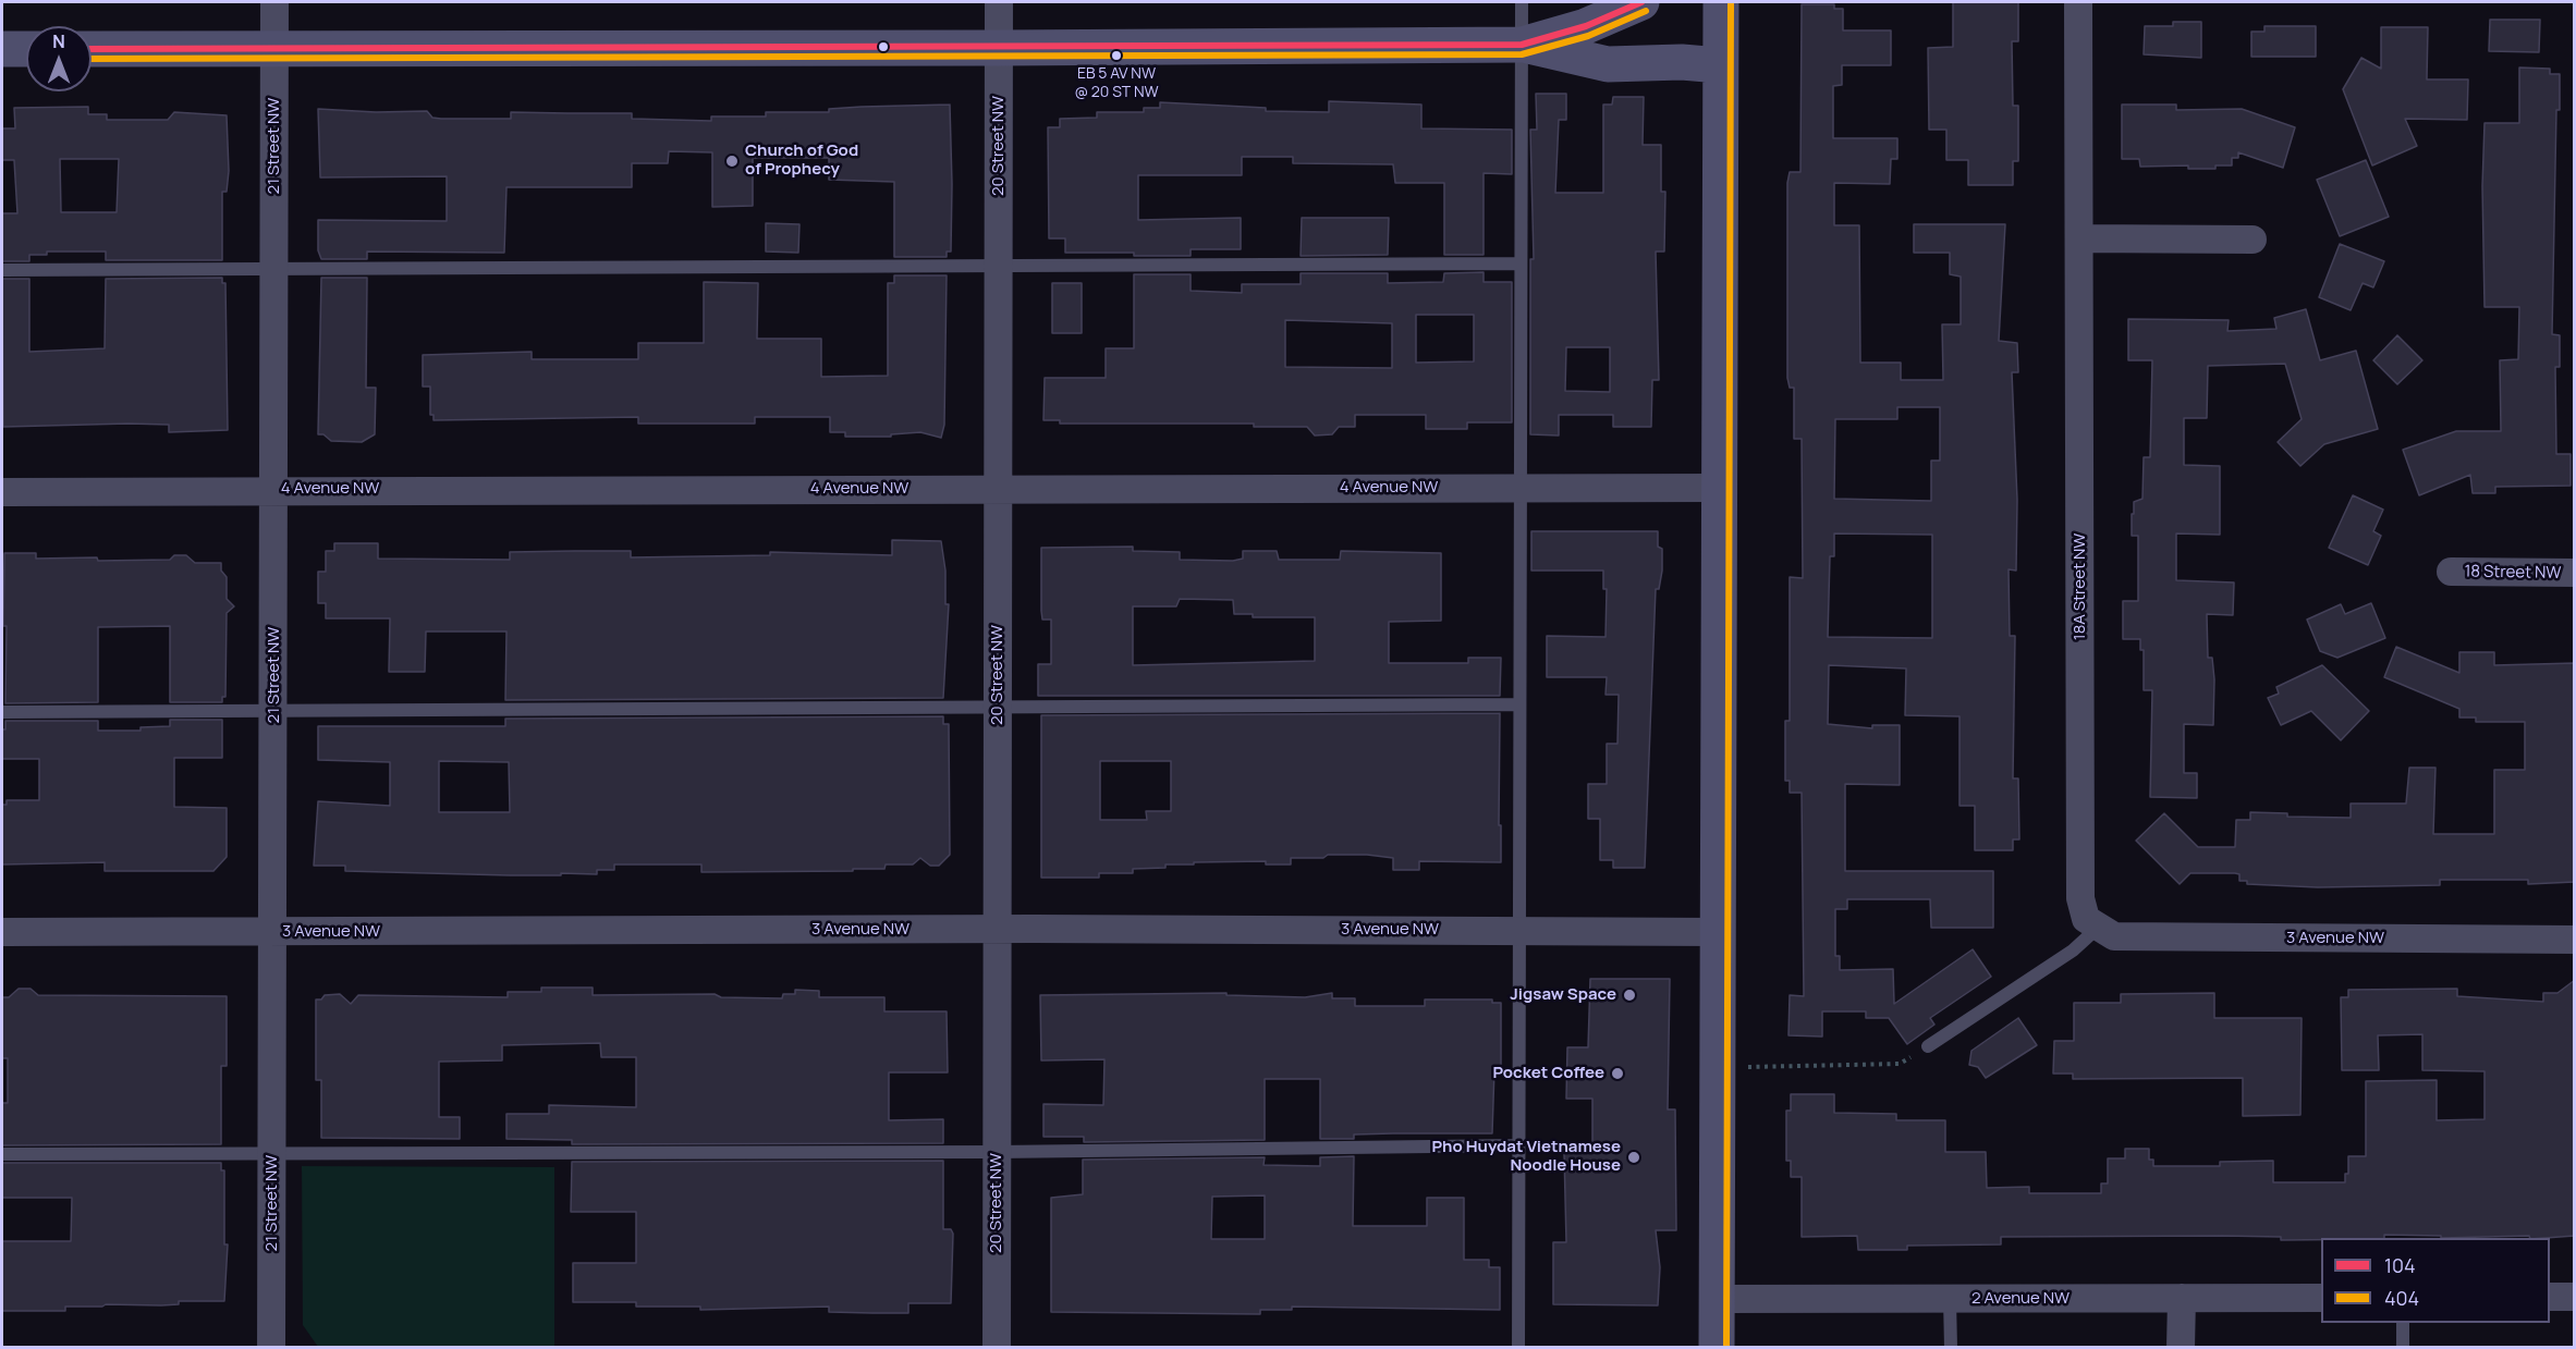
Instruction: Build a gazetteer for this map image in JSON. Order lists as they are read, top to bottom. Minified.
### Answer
{"streets":{"street":["21 Street NW","20 Street NW","4 Avenue NW","18 Street NW","18A Street NW","3 Avenue NW","2 Avenue NW"]},"crossings":[["21 Street NW","4 Avenue NW"],["21 Street NW","3 Avenue NW"],["20 Street NW","4 Avenue NW"],["20 Street NW","3 Avenue NW"],["18A Street NW","3 Avenue NW"]],"places":["EB 5 AV NW @ 20 ST NW","Church of God of Prophecy","Jigsaw Space","Pocket Coffee","Pho Huydat Vietnamese Noodle House"],"lines":["transit line 104","transit line 404"],"legend":["104","404"],"north":"top"}
